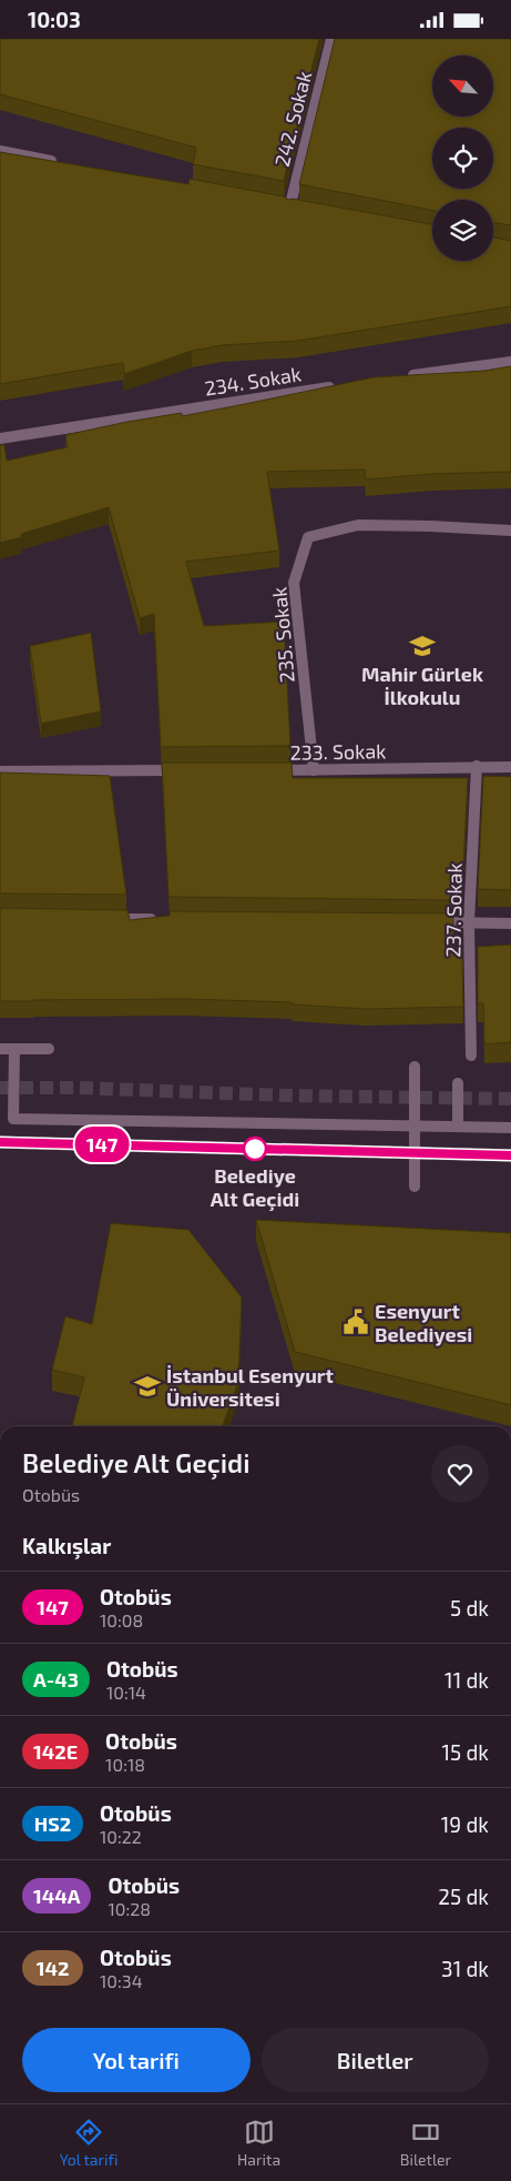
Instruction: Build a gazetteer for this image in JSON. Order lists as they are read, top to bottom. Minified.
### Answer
{"streets":{"street":["242. Sokak","234. Sokak","235. Sokak","233. Sokak","237. Sokak"]},"crossings":[["235. Sokak","233. Sokak"],["233. Sokak","237. Sokak"]],"places":{"school or university":["Mahir Gürlek İlkokulu","İstanbul Esenyurt Üniversitesi"],"other":["Belediye Alt Geçidi"],"public building":["Esenyurt Belediyesi"]},"lines":["bus line 147"],"north":"top left","page":{"status":"10:03","on_map":"147","heading":[["Belediye Alt Geçidi","Otobüs"],"Kalkışlar"],"list":[{"mark":"147","name":"Otobüs","note":"10:08","value":"5 dk"},{"mark":"A-43","name":"Otobüs","note":"10:14","value":"11 dk"},{"mark":"142E","name":"Otobüs","note":"10:18","value":"15 dk"},{"mark":"HS2","name":"Otobüs","note":"10:22","value":"19 dk"},{"mark":"144A","name":"Otobüs","note":"10:28","value":"25 dk"},{"mark":"142","name":"Otobüs","note":"10:34","value":"31 dk"}],"buttons":["Yol tarifi","Biletler"],"tabs":["Yol tarifi","Harita","Biletler"]}}
